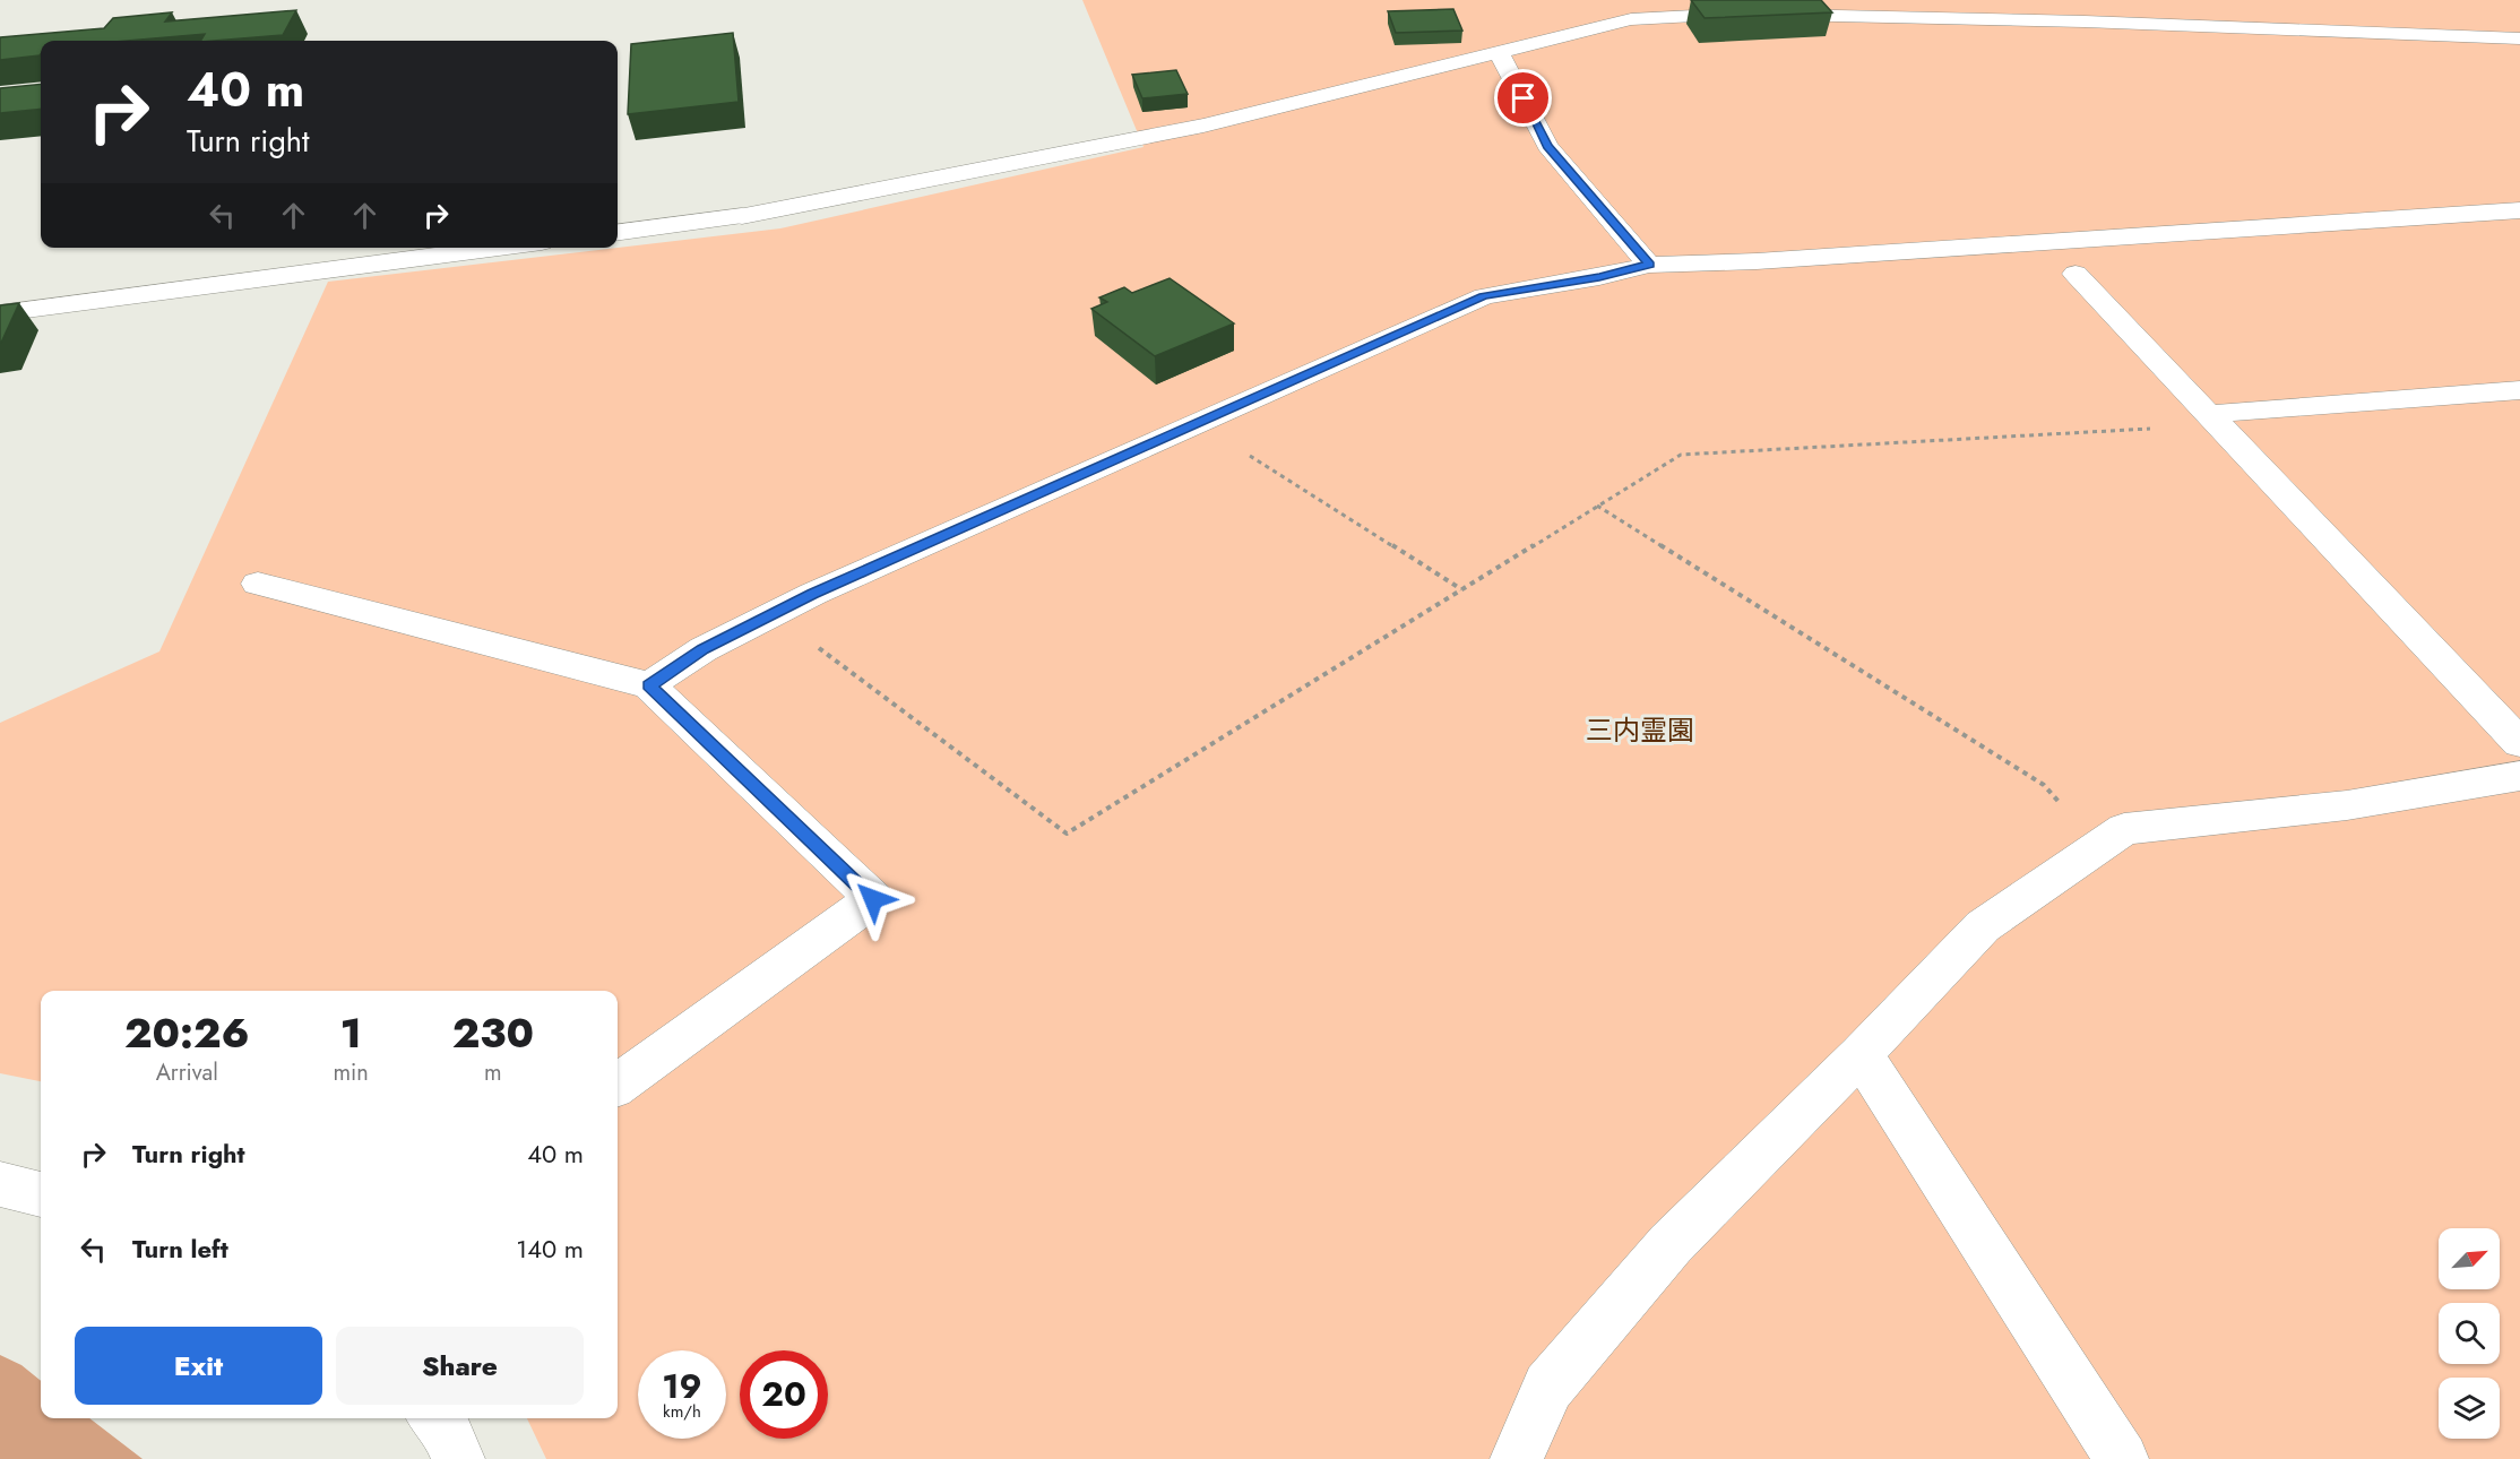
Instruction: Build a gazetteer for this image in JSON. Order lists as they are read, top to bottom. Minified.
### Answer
{"parks":["三内霊園"],"north":"top right","page":{"turn":["40 m","Turn right"],"eta":["20:26","Arrival","1","min","230","m"],"list":[{"name":"Turn right","value":"40 m"},{"name":"Turn left","value":"140 m"}],"buttons":["Exit","Share"],"speed":"19 km/h","limit":"20"}}
